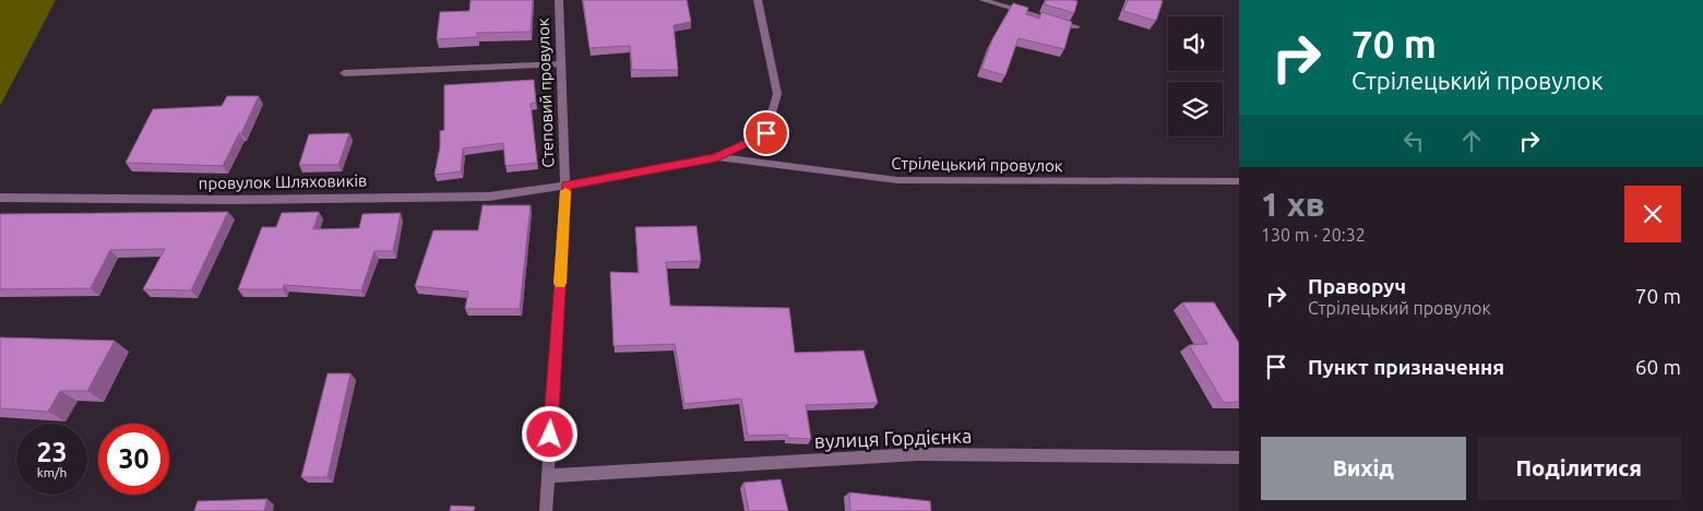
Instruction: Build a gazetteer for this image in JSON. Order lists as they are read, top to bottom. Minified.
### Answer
{"streets":{"street":["Степовий провулок","Стрілецький провулок","провулок Шляховиків","вулиця Гордієнка"]},"crossings":[["Степовий провулок","Стрілецький провулок"],["Степовий провулок","провулок Шляховиків"],["Степовий провулок","вулиця Гордієнка"],["Стрілецький провулок","провулок Шляховиків"]],"page":{"turn":["70 m","Стрілецький провулок"],"heading":["1 хв","130 m · 20:32"],"list":[{"name":"Праворуч","note":"Стрілецький провулок","value":"70 m"},{"name":"Пункт призначення","value":"60 m"}],"speed":"23 km/h","limit":"30","buttons":["Вихід","Поділитися"]}}
